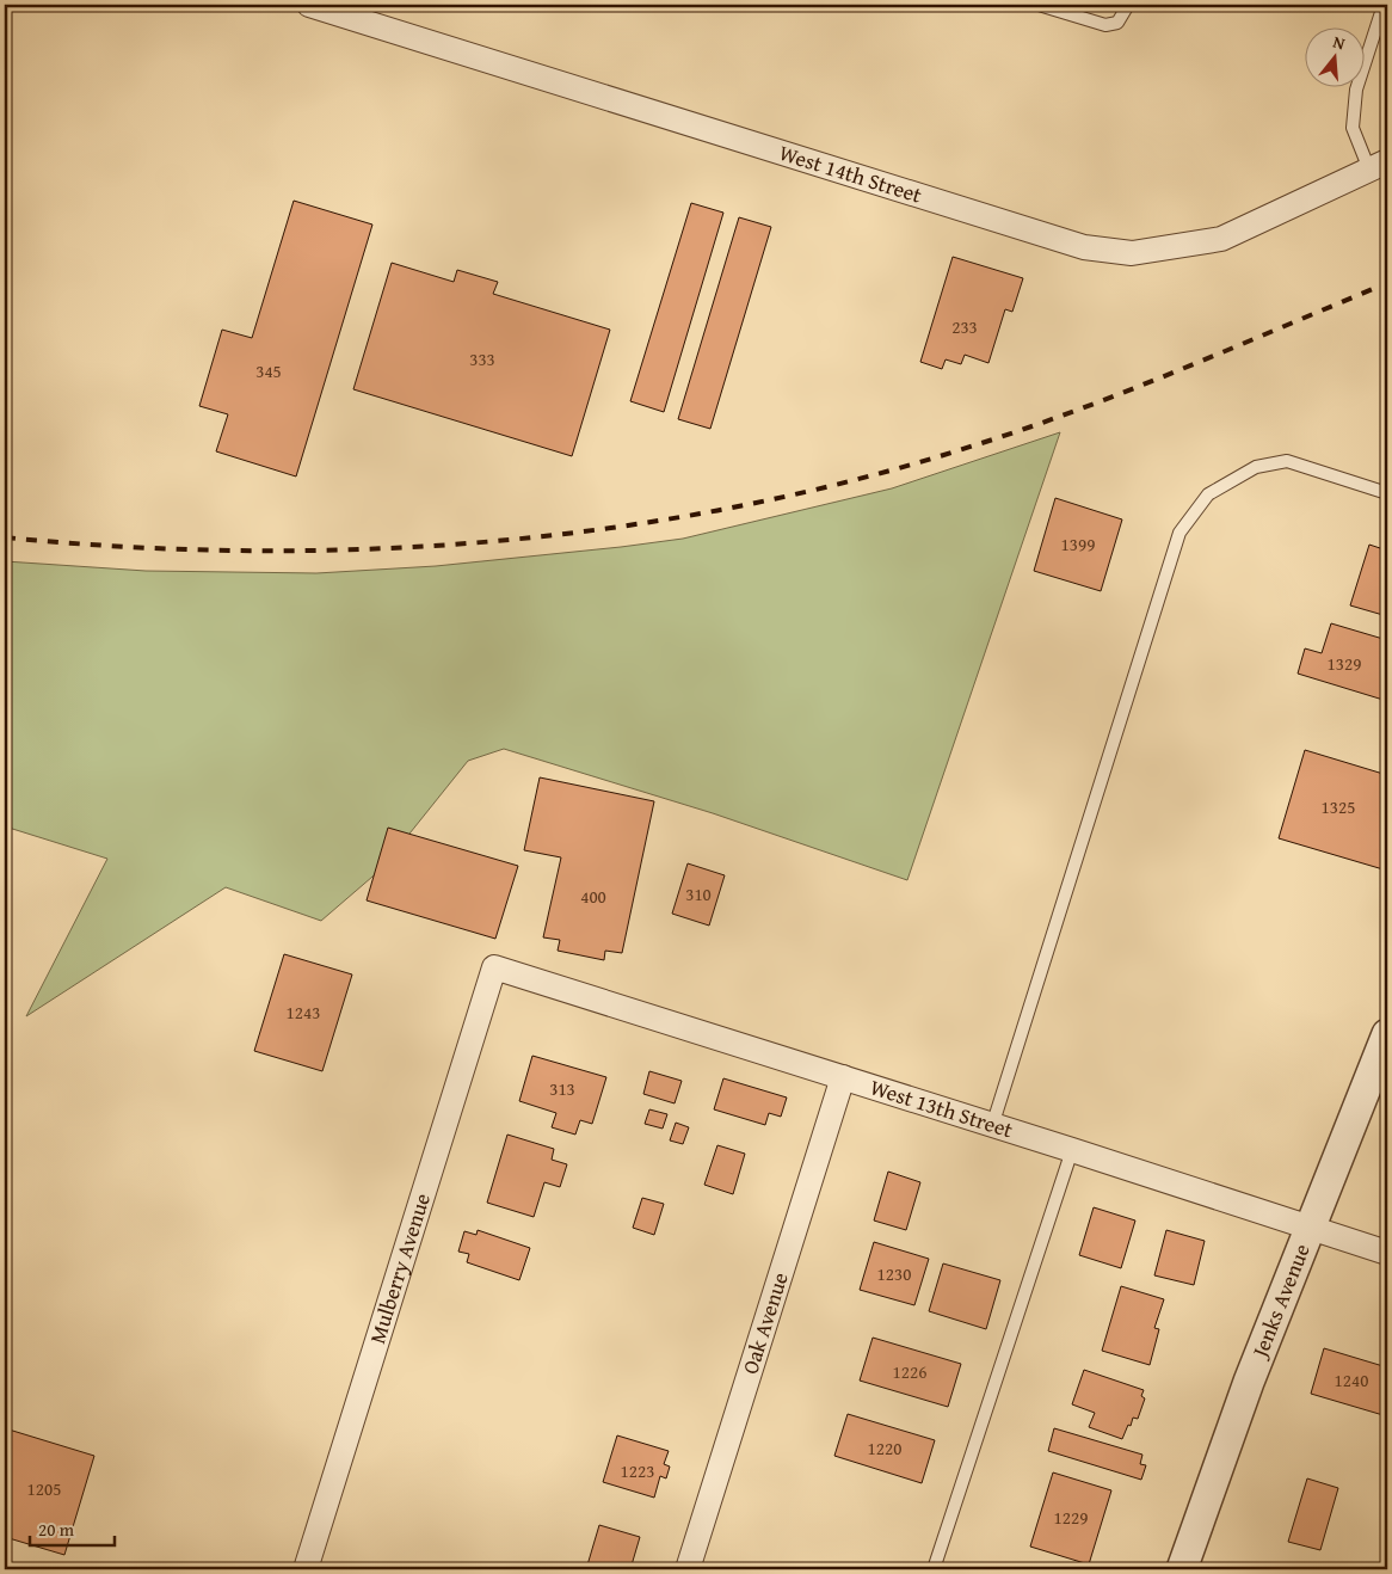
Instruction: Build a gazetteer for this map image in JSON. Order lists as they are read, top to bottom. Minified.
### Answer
{"streets":{"street":["West 14th Street","West 13th Street","Mulberry Avenue","Jenks Avenue","Oak Avenue"]},"crossings":[["West 13th Street","Mulberry Avenue"],["West 13th Street","Jenks Avenue"],["West 13th Street","Oak Avenue"]],"house_numbers":["233","333","345","1399","1329","1325","310","400","1243","313","1230","1226","1240","1220","1223","1205","1229"],"scale_bar":"20 m","north":"top"}
